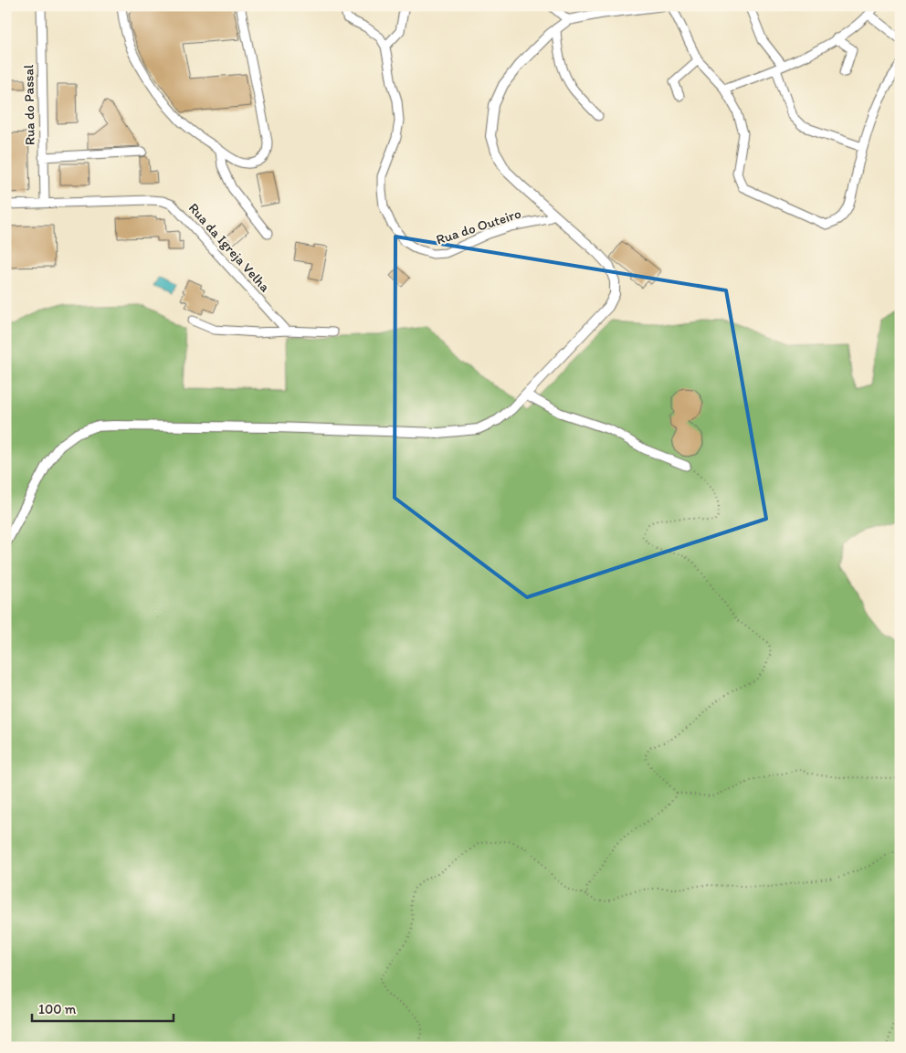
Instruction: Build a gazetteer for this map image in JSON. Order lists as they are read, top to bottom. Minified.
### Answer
{"streets":{"street":["Rua do Passal","Rua do Outeiro","Rua da Igreja Velha"]},"crossings":[["Rua do Passal","Rua da Igreja Velha"]],"scale_bar":"100 m"}
